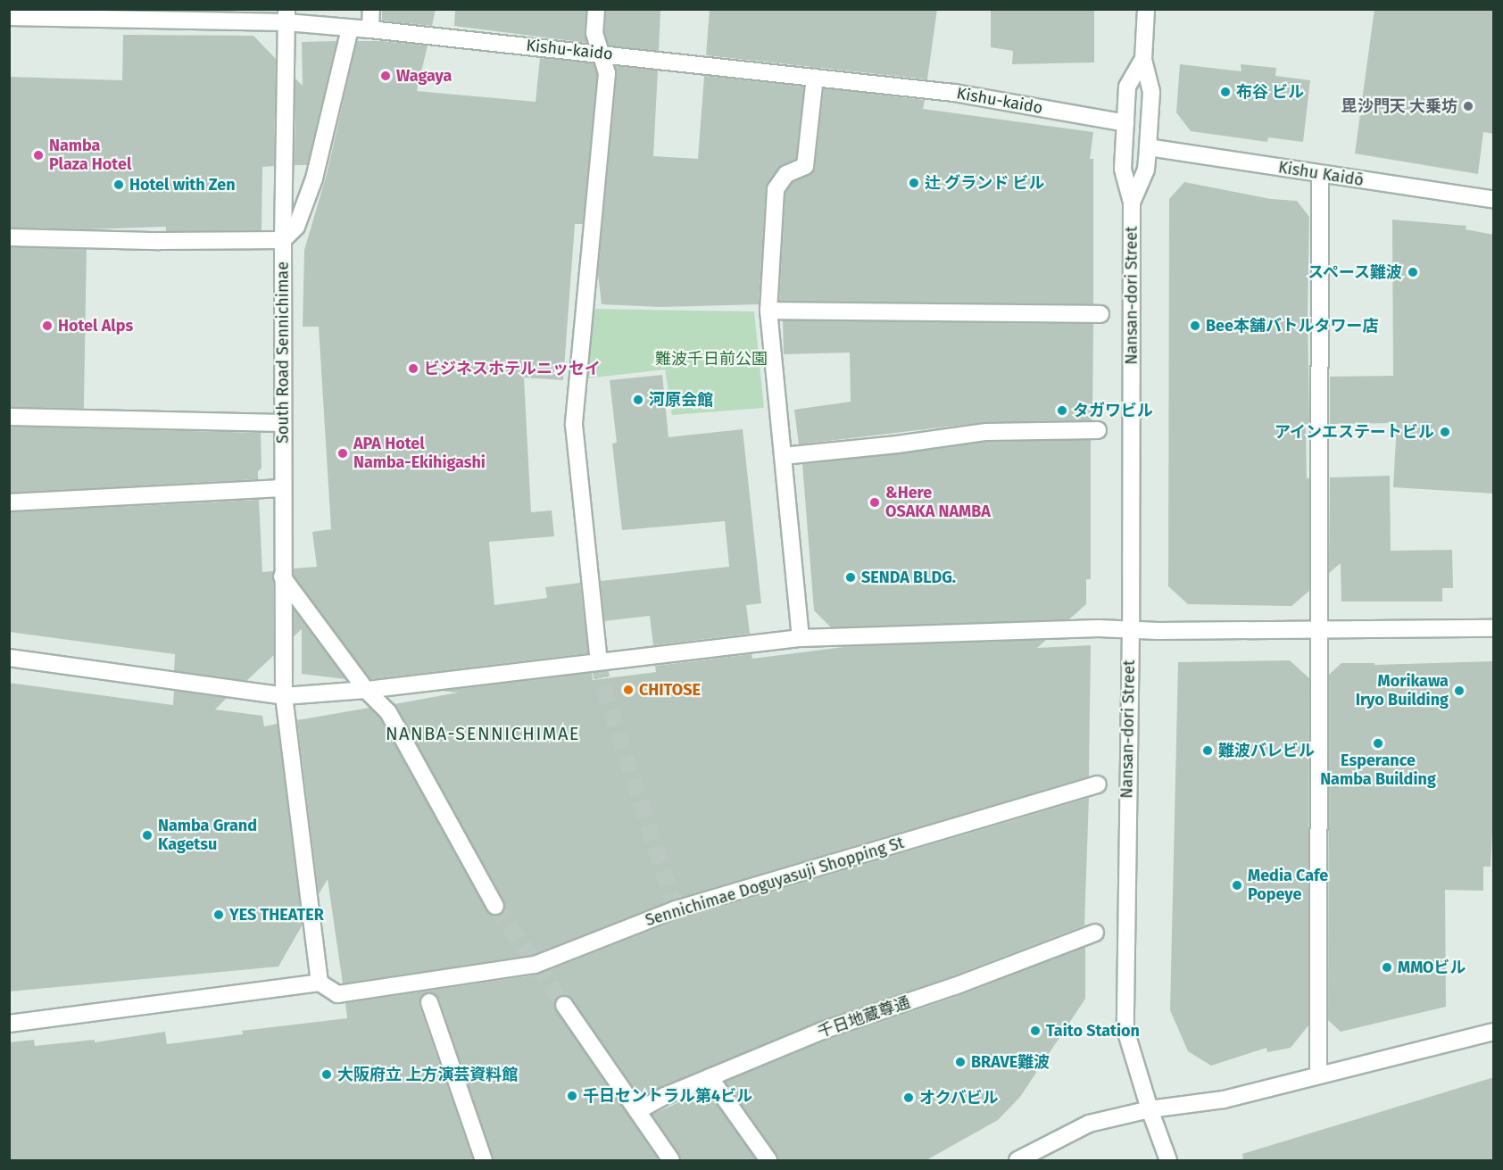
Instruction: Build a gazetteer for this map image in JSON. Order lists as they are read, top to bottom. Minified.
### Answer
{"streets":{"street":["Kishu-kaido","Kishu Kaidō","Nansan-dori Street","South Road Sennichimae","Sennichimae Doguyasuji Shopping St","千日地蔵尊通"]},"crossings":[["Kishu-kaido","South Road Sennichimae"],["South Road Sennichimae","Sennichimae Doguyasuji Shopping St"]],"districts":["NANBA-SENNICHIMAE"],"parks":["難波千日前公園"],"places":["Wagaya","布谷 ビル","毘沙門天 大乗坊","Namba Plaza Hotel","辻 グランド ビル","Hotel with Zen","スペース難波","Hotel Alps","Bee本舗バトルタワー店","ビジネスホテルニッセイ","河原会館","タガワビル","アインエステートビル","APA Hotel Namba-Ekihigashi","&Here OSAKA NAMBA","SENDA BLDG.","CHITOSE","Morikawa Iryo Building","Esperance Namba Building","難波バレビル","Namba Grand Kagetsu","Media Cafe Popeye","YES THEATER","MMOビル","Taito Station","BRAVE難波","大阪府立 上方演芸資料館","千日セントラル第4ビル","オクバビル"]}
